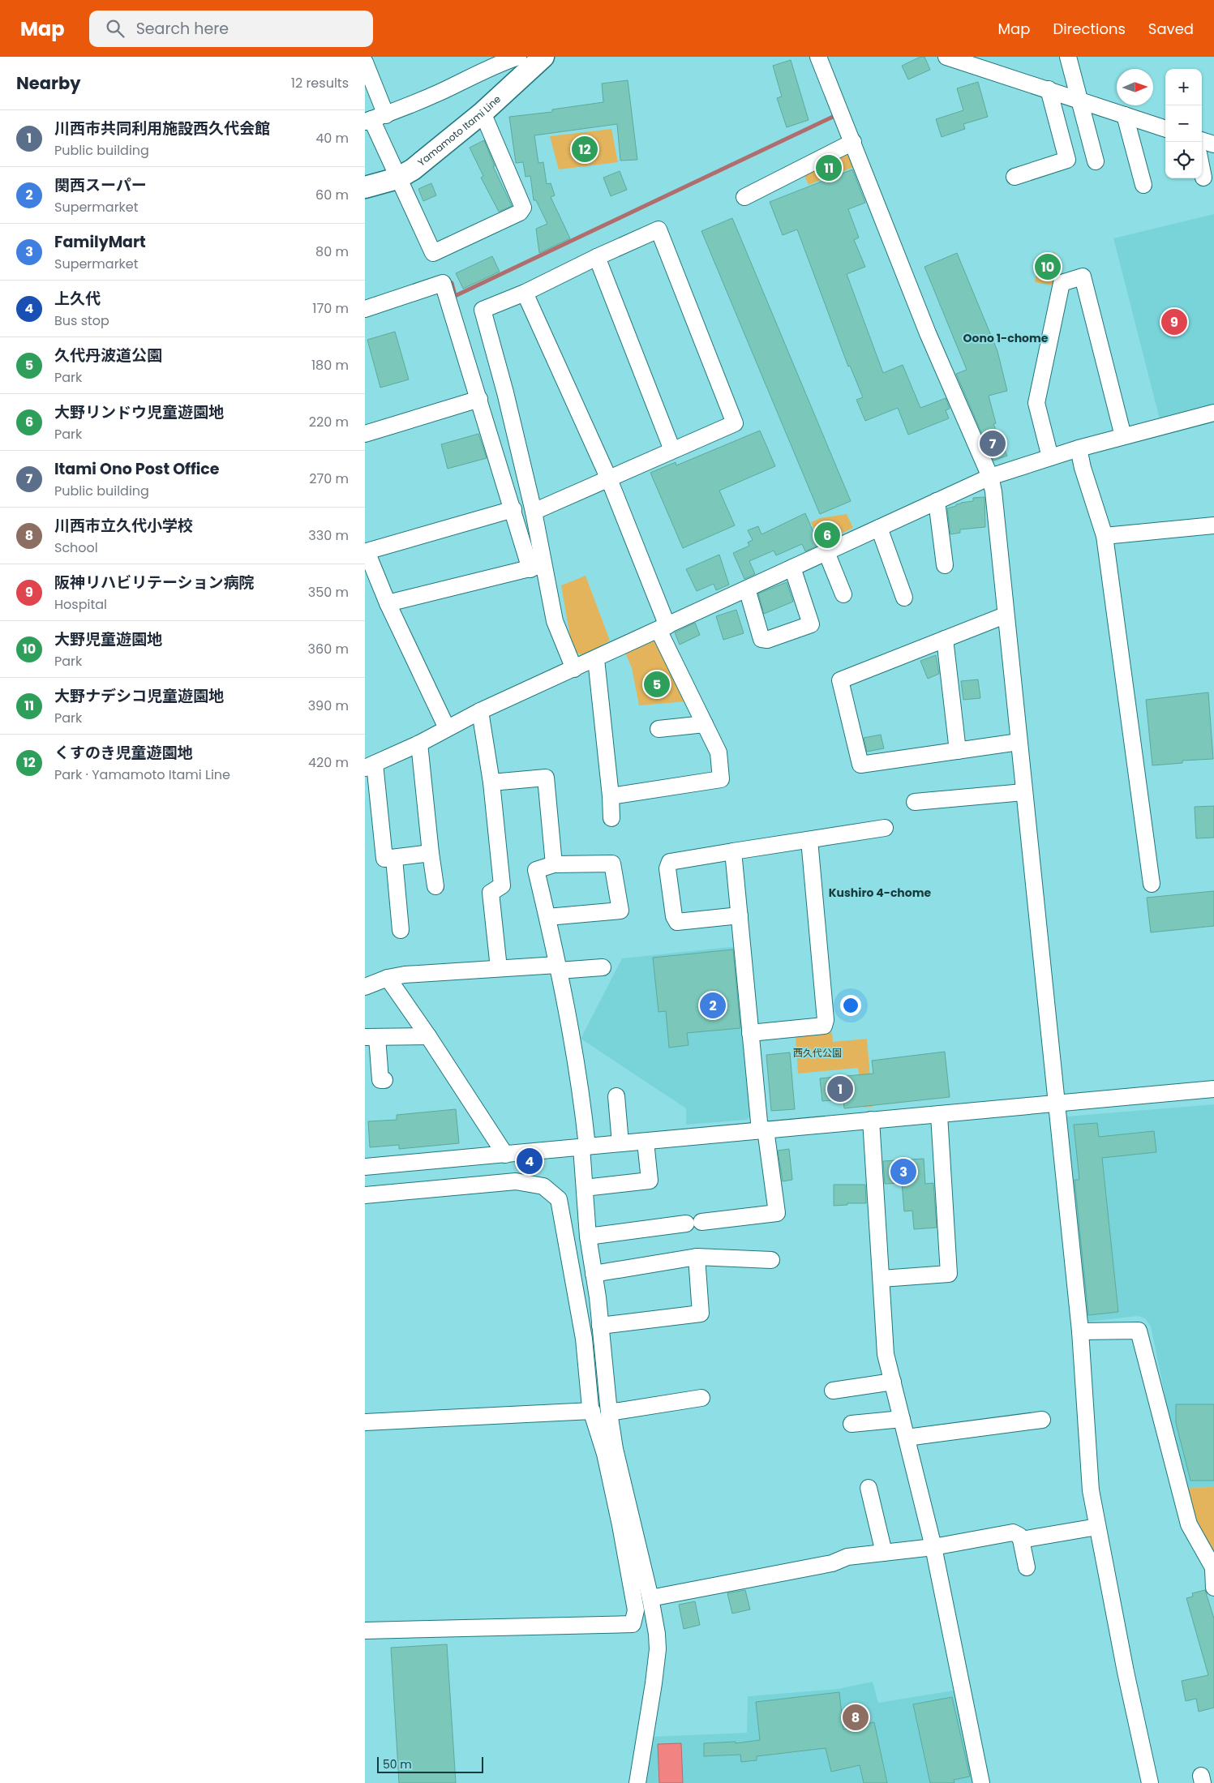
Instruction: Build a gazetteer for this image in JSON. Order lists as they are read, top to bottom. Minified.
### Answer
{"streets":{"main road":["Yamamoto Itami Line"]},"districts":["Oono 1-chome","Kushiro 4-chome"],"parks":["西久代公園"],"scale_bar":"50 m","north":"right","page":{"header":"Map","search":"Search here","nav":["Map","Directions","Saved"],"heading":["Nearby","12 results"],"map_buttons":["+","−"],"list":[{"mark":"1","name":"川西市共同利用施設西久代会館","note":"Public building","value":"40 m"},{"mark":"2","name":"関西スーパー","note":"Supermarket","value":"60 m"},{"mark":"3","name":"FamilyMart","note":"Supermarket","value":"80 m"},{"mark":"4","name":"上久代","note":"Bus stop","value":"170 m"},{"mark":"5","name":"久代丹波道公園","note":"Park","value":"180 m"},{"mark":"6","name":"大野リンドウ児童遊園地","note":"Park","value":"220 m"},{"mark":"7","name":"Itami Ono Post Office","note":"Public building","value":"270 m"},{"mark":"8","name":"川西市立久代小学校","note":"School","value":"330 m"},{"mark":"9","name":"阪神リハビリテーション病院","note":"Hospital","value":"350 m"},{"mark":"10","name":"大野児童遊園地","note":"Park","value":"360 m"},{"mark":"11","name":"大野ナデシコ児童遊園地","note":"Park","value":"390 m"},{"mark":"12","name":"くすのき児童遊園地","note":"Park · Yamamoto Itami Line","value":"420 m"}],"pins":["12","11","10","9","7","6","5","2","1","4","3","8"],"scale":"50 m"}}
